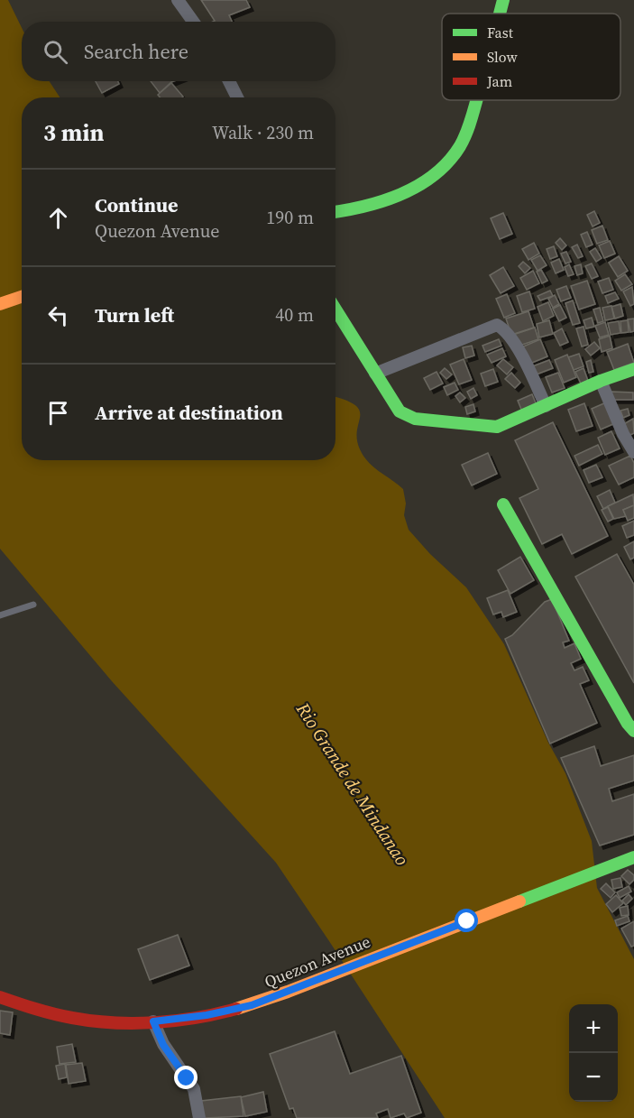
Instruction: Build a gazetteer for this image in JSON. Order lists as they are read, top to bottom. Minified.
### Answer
{"streets":{"street":["Quezon Avenue"]},"water":["Rio Grande de Mindanao"],"legend":["Fast","Slow","Jam"],"page":{"search":"Search here","heading":["3 min","Walk · 230 m"],"list":[["Continue","Quezon Avenue","190 m"],["Turn left","40 m"],"Arrive at destination"],"map_buttons":["+","−"]}}
